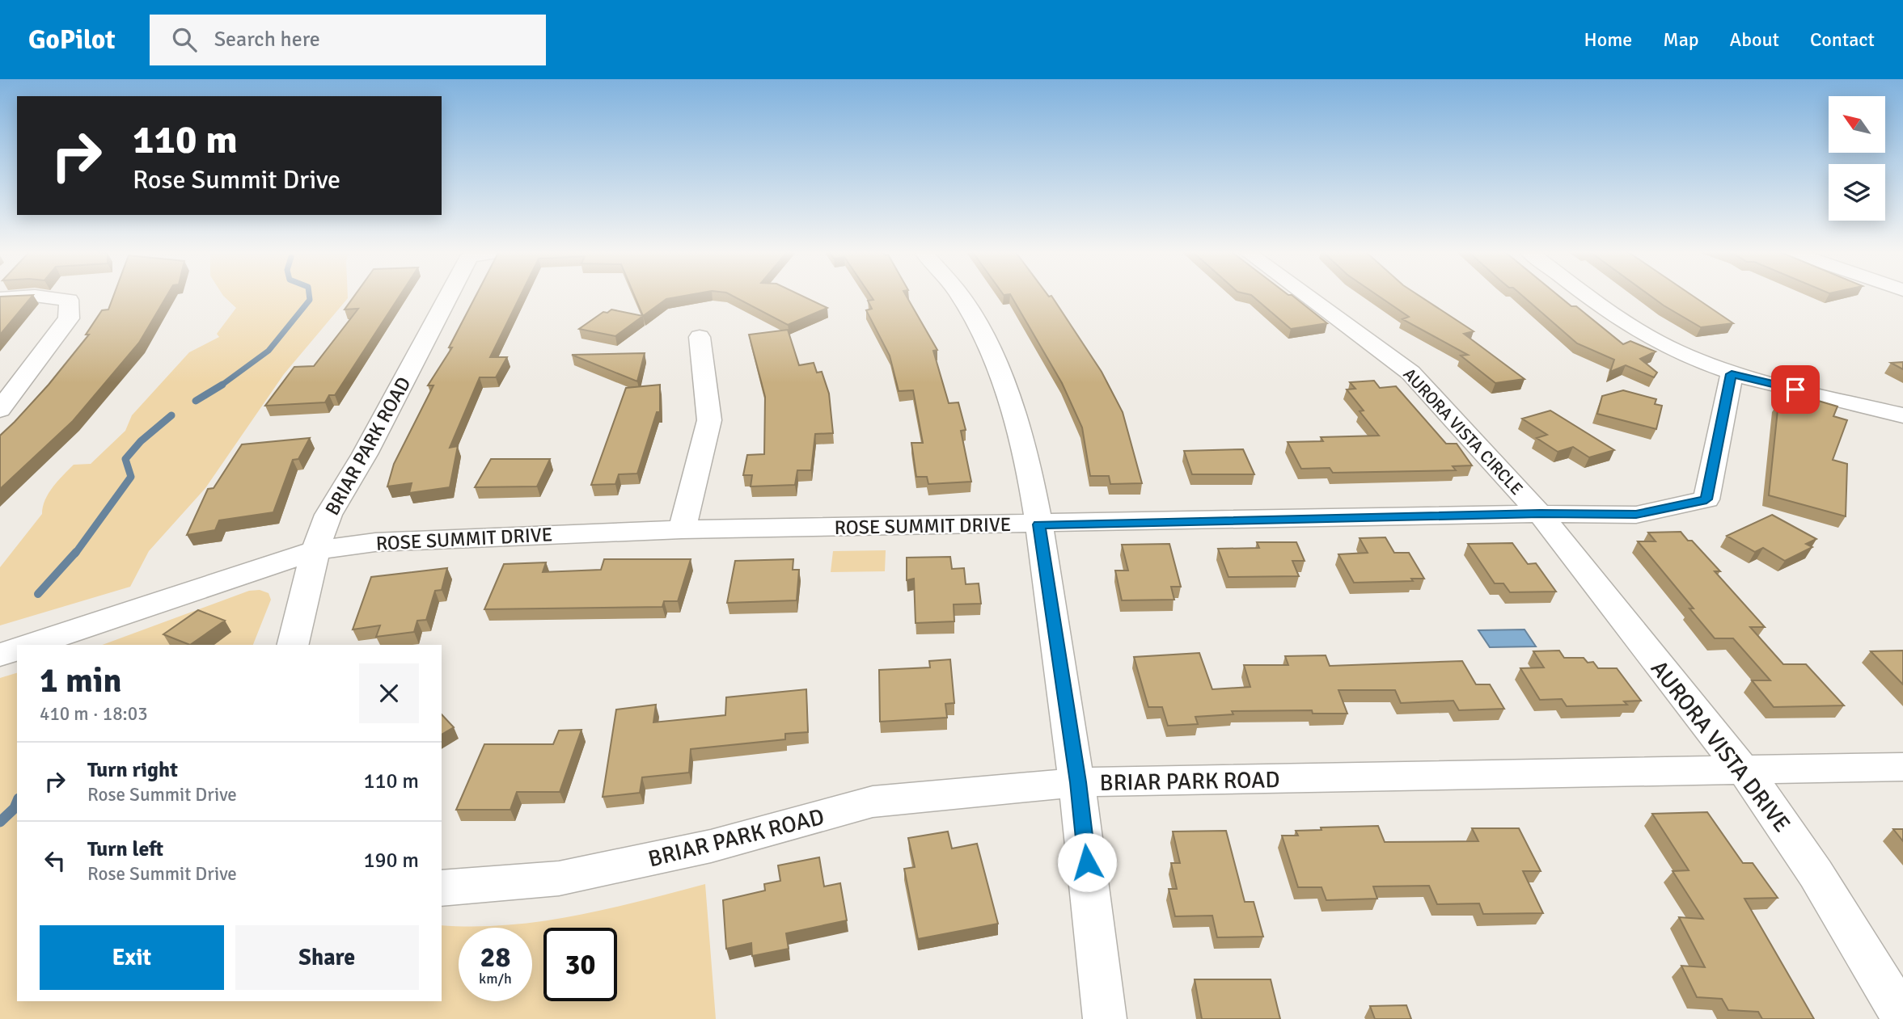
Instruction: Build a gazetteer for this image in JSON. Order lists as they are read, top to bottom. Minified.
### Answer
{"streets":{"street":["AURORA VISTA CIRCLE","BRIAR PARK ROAD","ROSE SUMMIT DRIVE","AURORA VISTA DRIVE"]},"crossings":[["AURORA VISTA CIRCLE","ROSE SUMMIT DRIVE"],["AURORA VISTA CIRCLE","AURORA VISTA DRIVE"],["BRIAR PARK ROAD","ROSE SUMMIT DRIVE"],["BRIAR PARK ROAD","AURORA VISTA DRIVE"],["ROSE SUMMIT DRIVE","AURORA VISTA DRIVE"]],"north":"top left","page":{"header":"GoPilot","search":"Search here","nav":["Home","Map","About","Contact"],"turn":["110 m","Rose Summit Drive"],"heading":["1 min","410 m · 18:03"],"list":[{"name":"Turn right","note":"Rose Summit Drive","value":"110 m"},{"name":"Turn left","note":"Rose Summit Drive","value":"190 m"}],"buttons":["Exit","Share"],"speed":"28 km/h","limit":"30"}}
